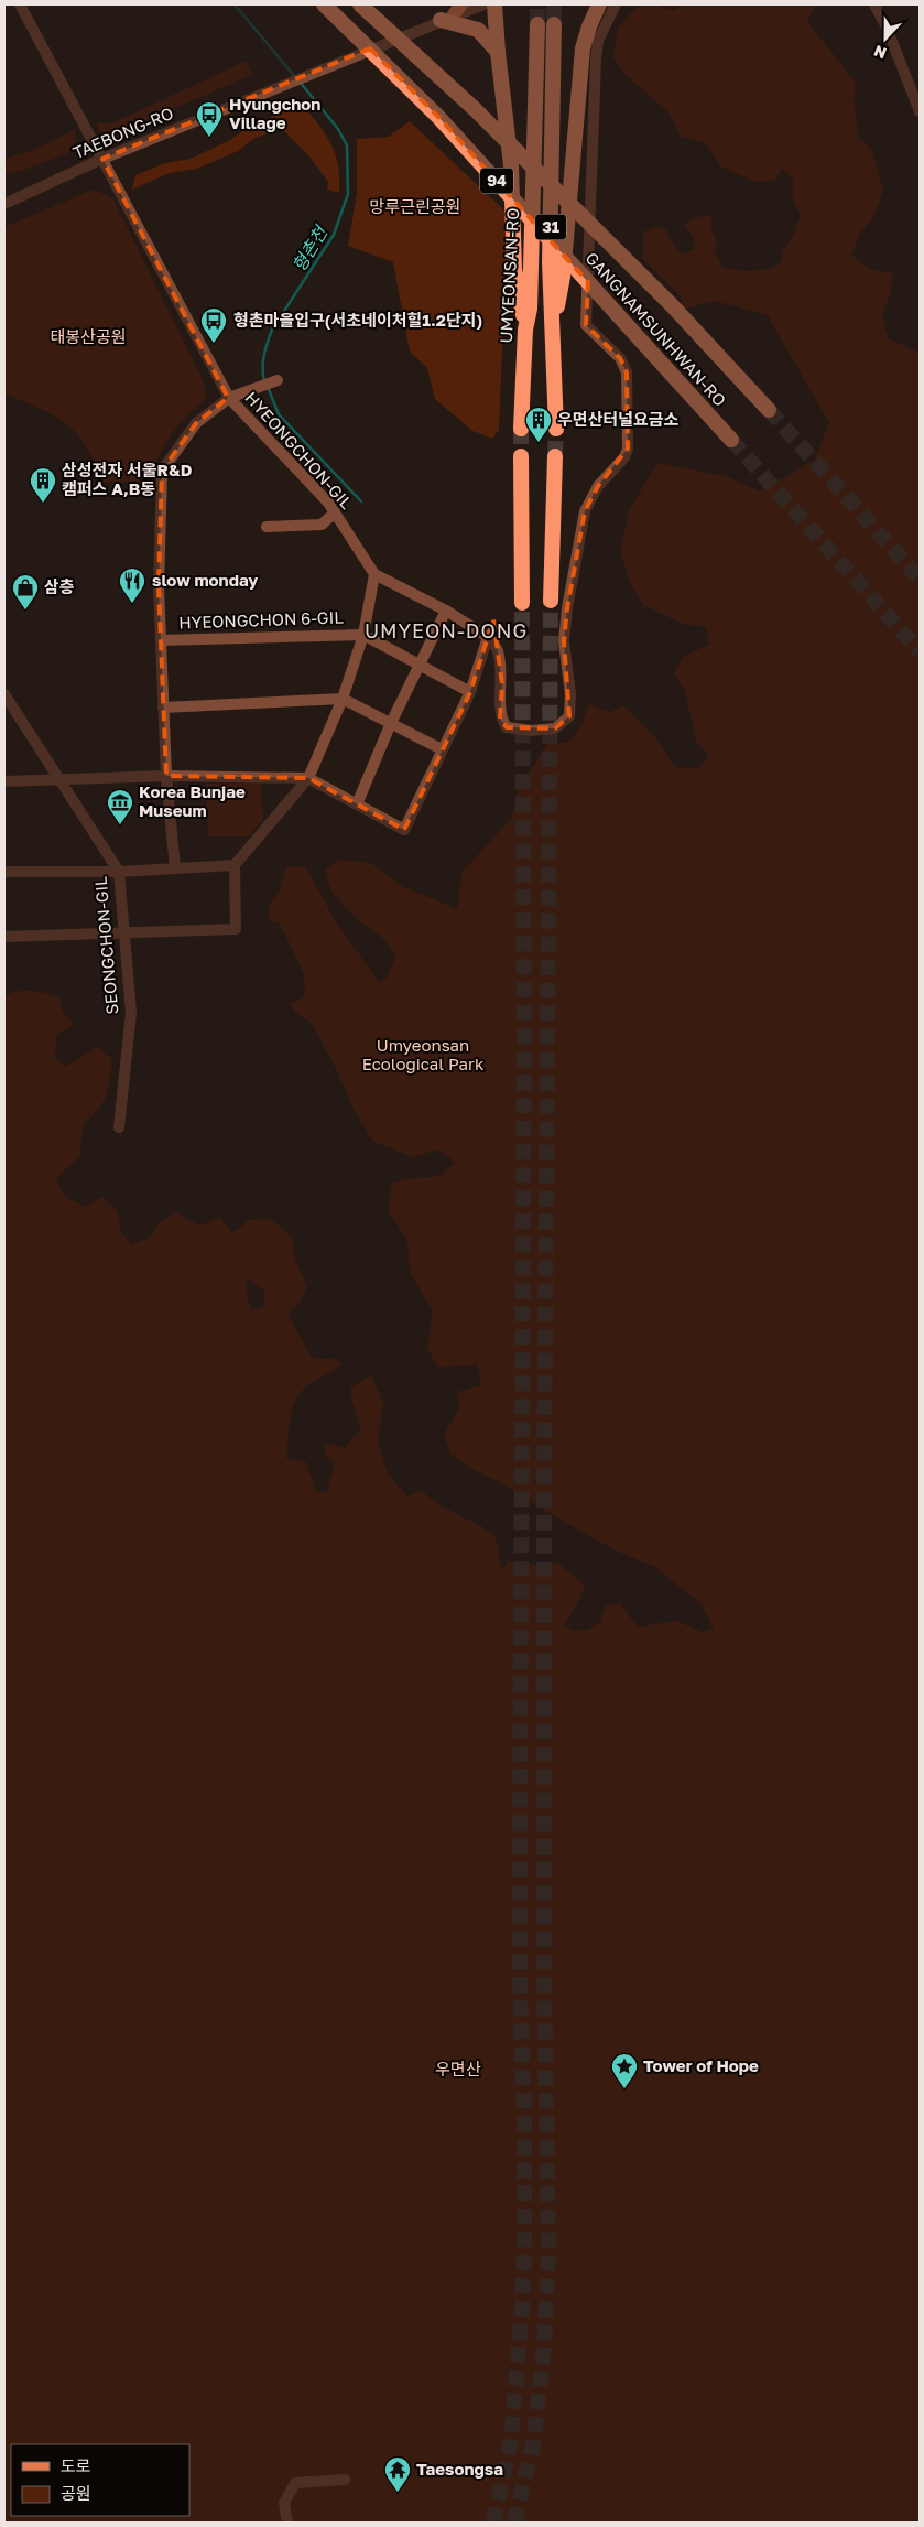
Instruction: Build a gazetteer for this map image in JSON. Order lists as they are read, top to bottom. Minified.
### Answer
{"streets":{"highway":["94","31","UMYEONSAN-RO","GANGNAMSUNHWAN-RO"],"street":["TAEBONG-RO","HYEONGCHON-GIL","HYEONGCHON 6-GIL","SEONGCHON-GIL"]},"crossings":[["TAEBONG-RO","HYEONGCHON-GIL"]],"districts":["UMYEON-DONG"],"water":["형촌천"],"parks":["망루근린공원","태봉산공원","Umyeonsan Ecological Park","우면산"],"places":{"bus stop":["Hyungchon Village","형촌마을입구(서초네이처힐1.2단지)"],"building":["우면산터널요금소","삼성전자 서울R&D 캠퍼스 A,B동"],"restaurant":["slow monday"],"shop":["삼층"],"museum":["Korea Bunjae Museum"],"place":["Tower of Hope"],"temple":["Taesongsa"]},"legend":["도로","공원"],"north":"bottom"}
